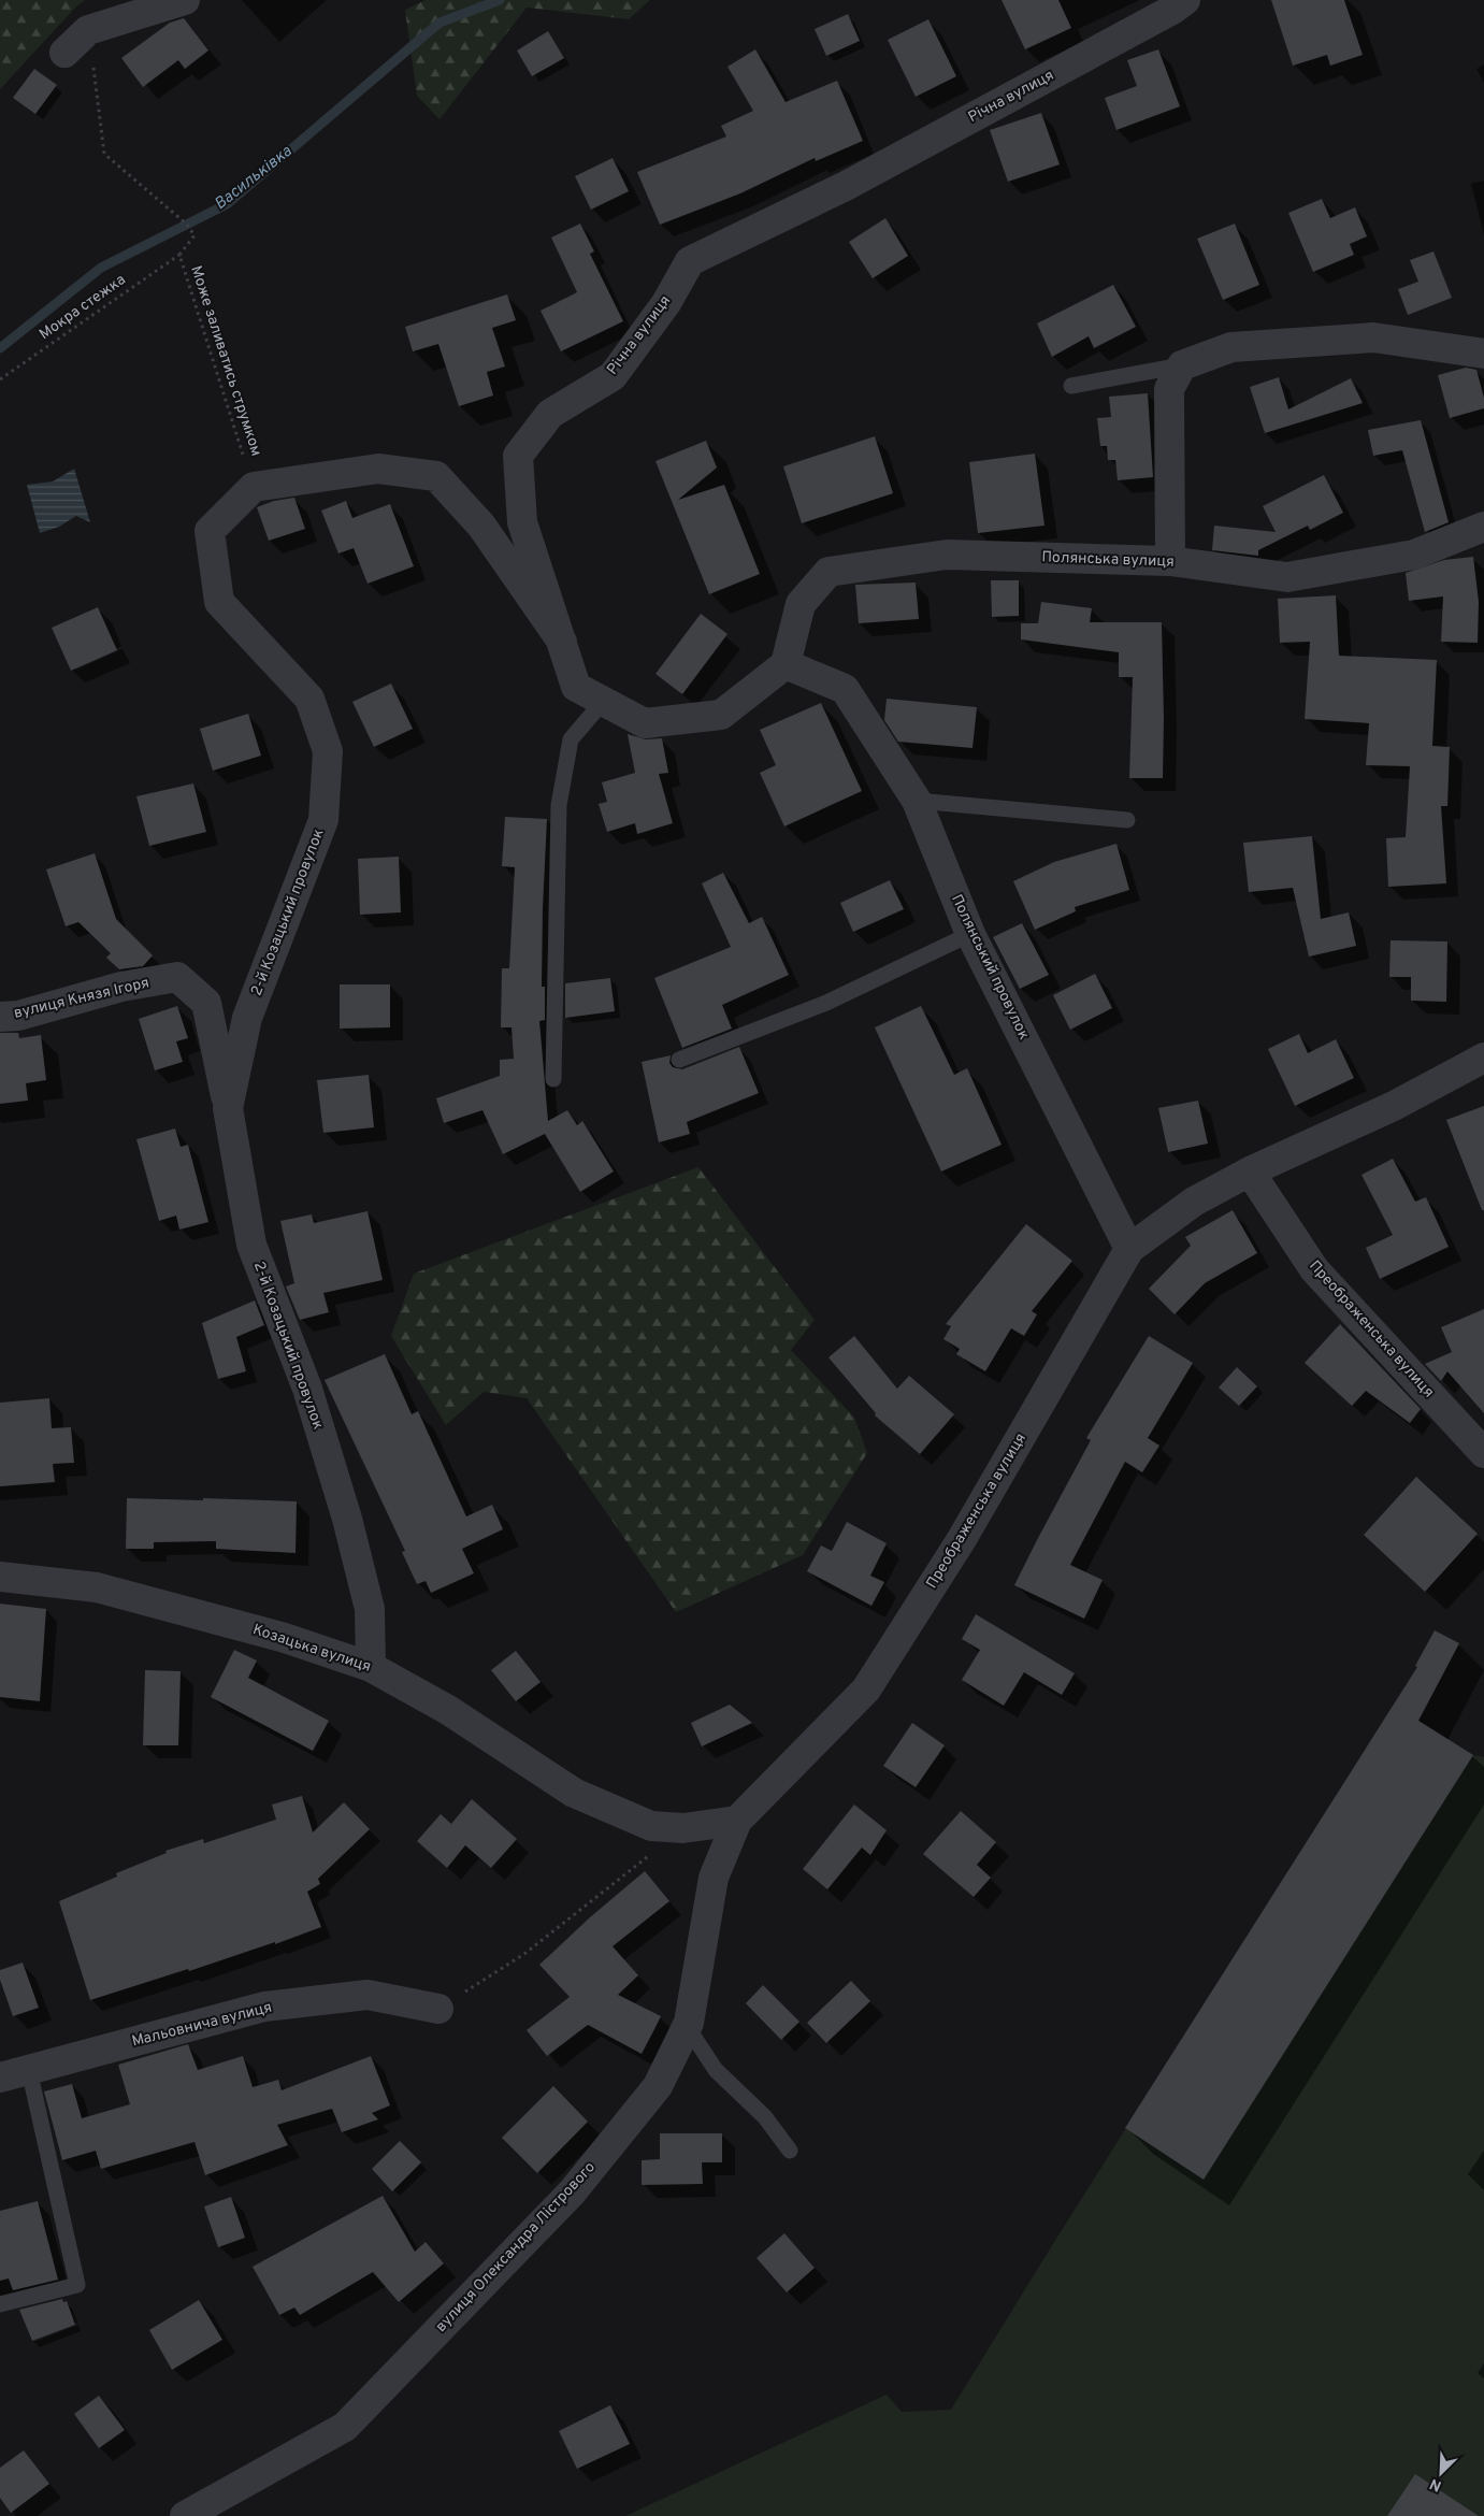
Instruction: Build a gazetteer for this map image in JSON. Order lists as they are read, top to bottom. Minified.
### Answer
{"streets":{"street":["Річна вулиця","Полянська вулиця","2-й Козацький провулок","Полянський провулок","вулиця Князя Ігоря","Преображенська вулиця","Козацька вулиця","Мальовнича вулиця","вулиця Олександра Лістрового"],"path":["Мокра стежка","Може заливатись струмком"]},"crossings":[["Річна вулиця","Полянська вулиця"],["Річна вулиця","Полянський провулок"],["Мокра стежка","Може заливатись струмком"],["Може заливатись струмком","2-й Козацький провулок"],["Полянська вулиця","Полянський провулок"],["2-й Козацький провулок","вулиця Князя Ігоря"],["2-й Козацький провулок","Козацька вулиця"],["Полянський провулок","Преображенська вулиця"],["Преображенська вулиця","вулиця Олександра Лістрового"]],"water":["Васильківка"],"north":"bottom left"}
